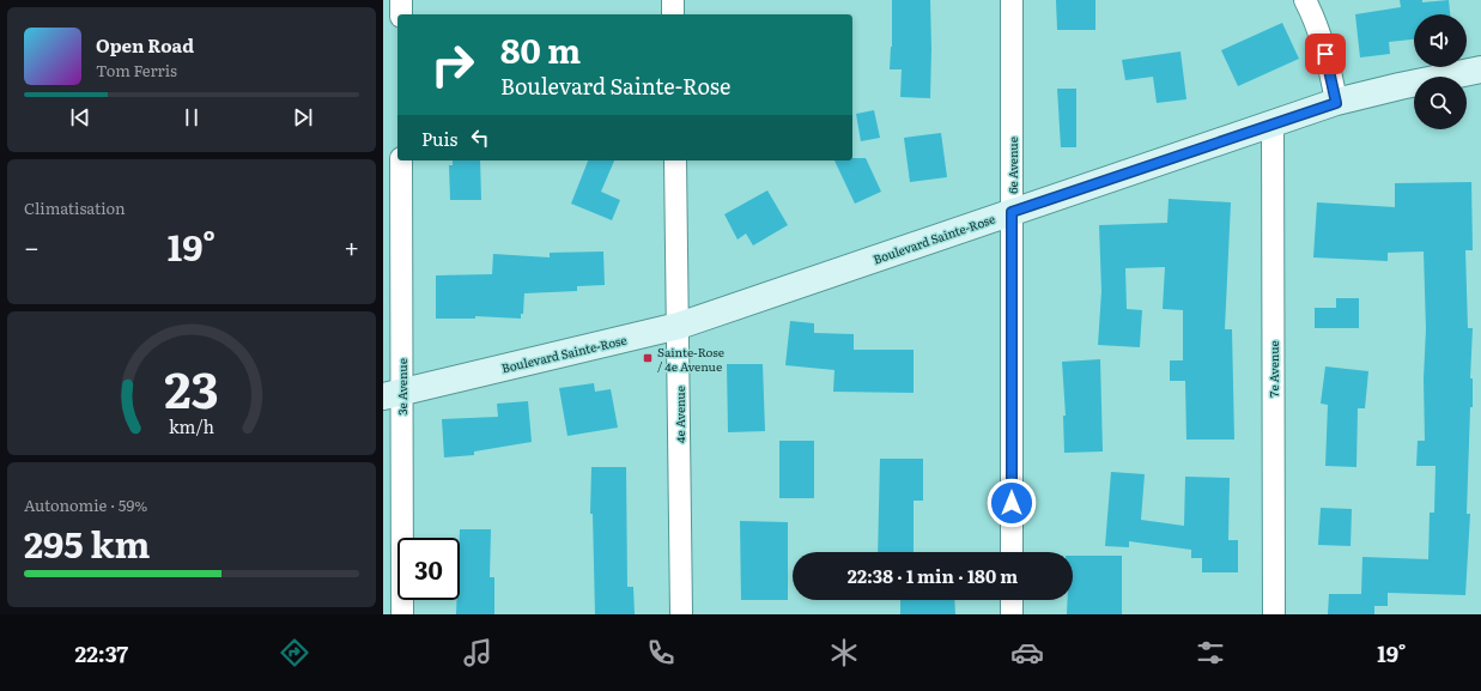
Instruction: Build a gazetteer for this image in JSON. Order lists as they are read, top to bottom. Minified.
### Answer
{"streets":{"street":["6e Avenue","Boulevard Sainte-Rose","7e Avenue","3e Avenue","4e Avenue"]},"crossings":[["6e Avenue","Boulevard Sainte-Rose"],["Boulevard Sainte-Rose","7e Avenue"],["Boulevard Sainte-Rose","3e Avenue"],["Boulevard Sainte-Rose","4e Avenue"]],"places":{"transit":["Sainte-Rose / 4e Avenue"]},"page":{"turn":["80 m","Boulevard Sainte-Rose"],"song":["Open Road","Tom Ferris"],"then":"Puis","tile":["Climatisation",["Autonomie · 59%","295 km"]],"heat":["−","19°","+"],"limit":"30","trip":"22:38 · 1 min · 180 m","tabs":["22:37","19°"],"gauge":["23","km/h"]}}
